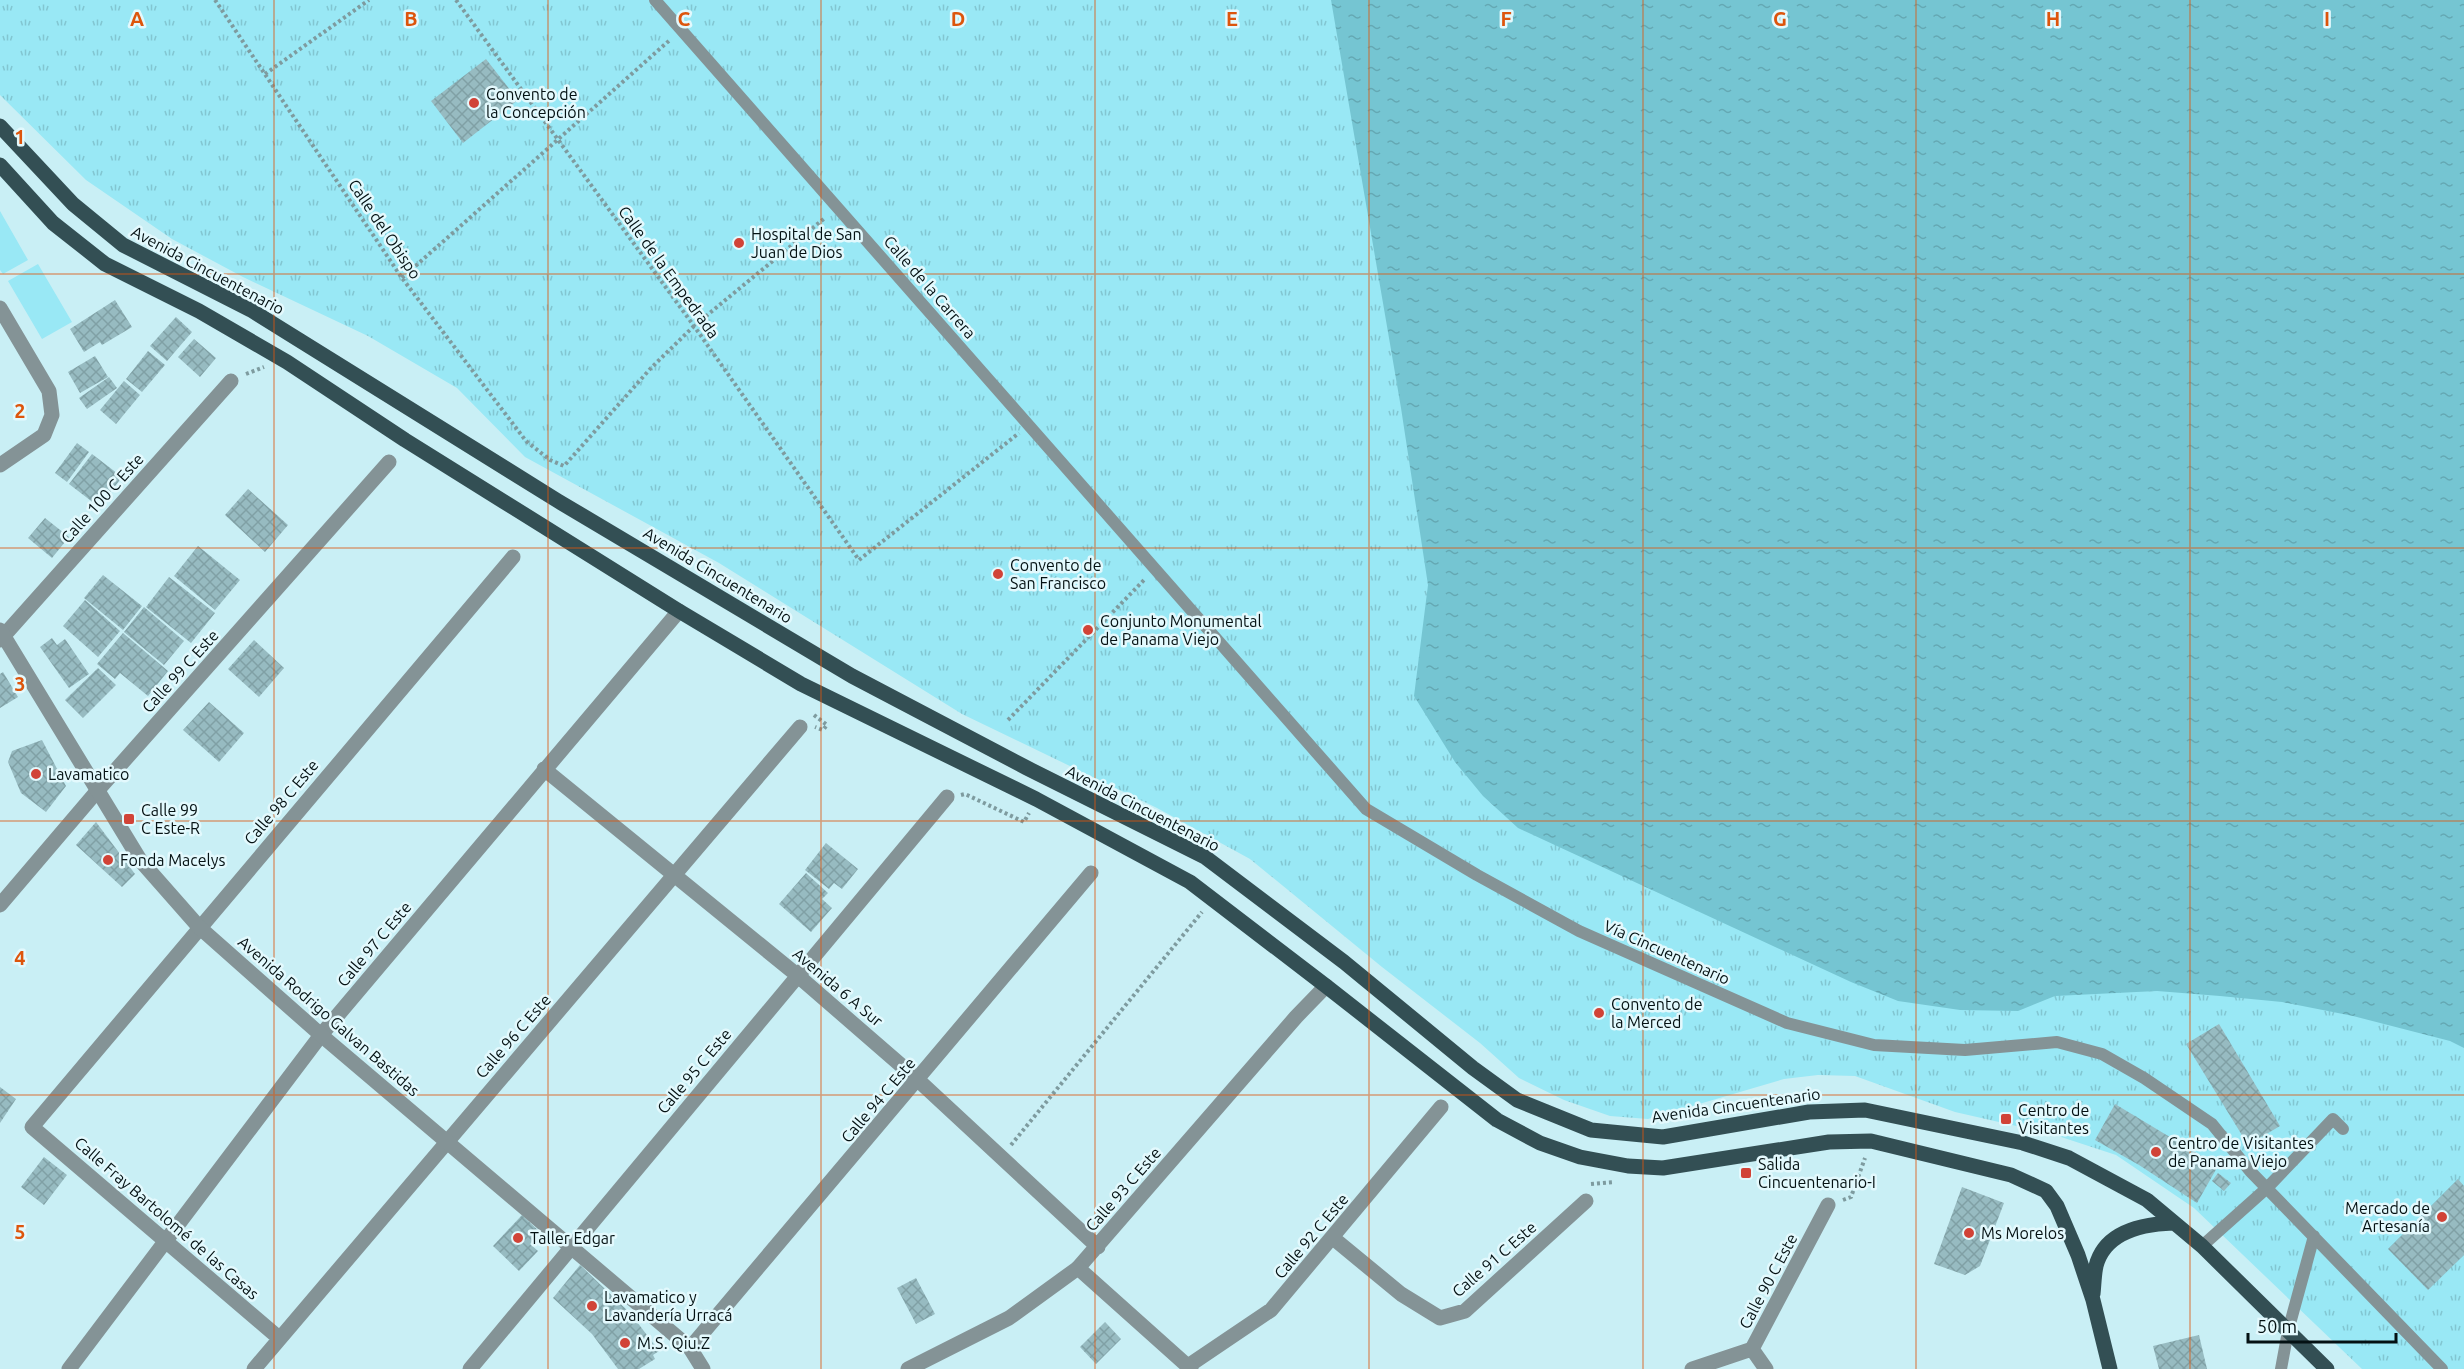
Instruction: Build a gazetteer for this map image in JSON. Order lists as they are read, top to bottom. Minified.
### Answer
{"streets":{"main road":["Avenida Cincuentenario"],"street":["Calle 100 C Este","Calle 99 C Este","Calle 98 C Este","Calle 97 C Este","Avenida 6 A Sur","Avenida Rodrigo Galvan Bastidas","Calle 96 C Este","Calle 95 C Este","Calle 94 C Este","Calle 93 C Este","Calle Fray Bartolomé de las Casas","Calle 92 C Este","Calle 91 C Este","Calle 90 C Este"],"lane":["Calle de la Carrera","Vía Cincuentenario"],"path":["Calle del Obispo","Calle de la Empedrada"]},"crossings":[["Calle del Obispo","Calle de la Empedrada"],["Calle de la Empedrada","Calle de la Carrera"],["Calle de la Carrera","Vía Cincuentenario"],["Calle 100 C Este","Avenida Rodrigo Galvan Bastidas"],["Calle 99 C Este","Avenida Rodrigo Galvan Bastidas"],["Calle 98 C Este","Avenida Rodrigo Galvan Bastidas"],["Calle 98 C Este","Calle Fray Bartolomé de las Casas"],["Calle 97 C Este","Avenida 6 A Sur"],["Calle 97 C Este","Avenida Rodrigo Galvan Bastidas"],["Calle 97 C Este","Calle Fray Bartolomé de las Casas"],["Avenida 6 A Sur","Calle 96 C Este"],["Avenida 6 A Sur","Calle 95 C Este"],["Avenida 6 A Sur","Calle 94 C Este"],["Avenida 6 A Sur","Calle 93 C Este"],["Avenida Rodrigo Galvan Bastidas","Calle 96 C Este"],["Avenida Rodrigo Galvan Bastidas","Calle 95 C Este"],["Avenida Rodrigo Galvan Bastidas","Calle 94 C Este"],["Calle 96 C Este","Calle Fray Bartolomé de las Casas"],["Calle 92 C Este","Calle 91 C Este"]],"places":{"other":["Convento de la Concepción","Hospital de San Juan de Dios","Convento de San Francisco","Conjunto Monumental de Panama Viejo","Lavamatico","Fonda Macelys","Convento de la Merced","Centro de Visitantes de Panama Viejo","Mercado de Artesanía","Ms Morelos","Taller Edgar","Lavamatico y Lavandería Urracá","M.S. Qiu.Z"],"transit":["Calle 99 C Este-R","Centro de Visitantes","Salida Cincuentenario-I"]},"scale_bar":"50 m","grid":{"columns":["A","B","C","D","E","F","G","H","I"],"rows":["1","2","3","4","5"]}}
